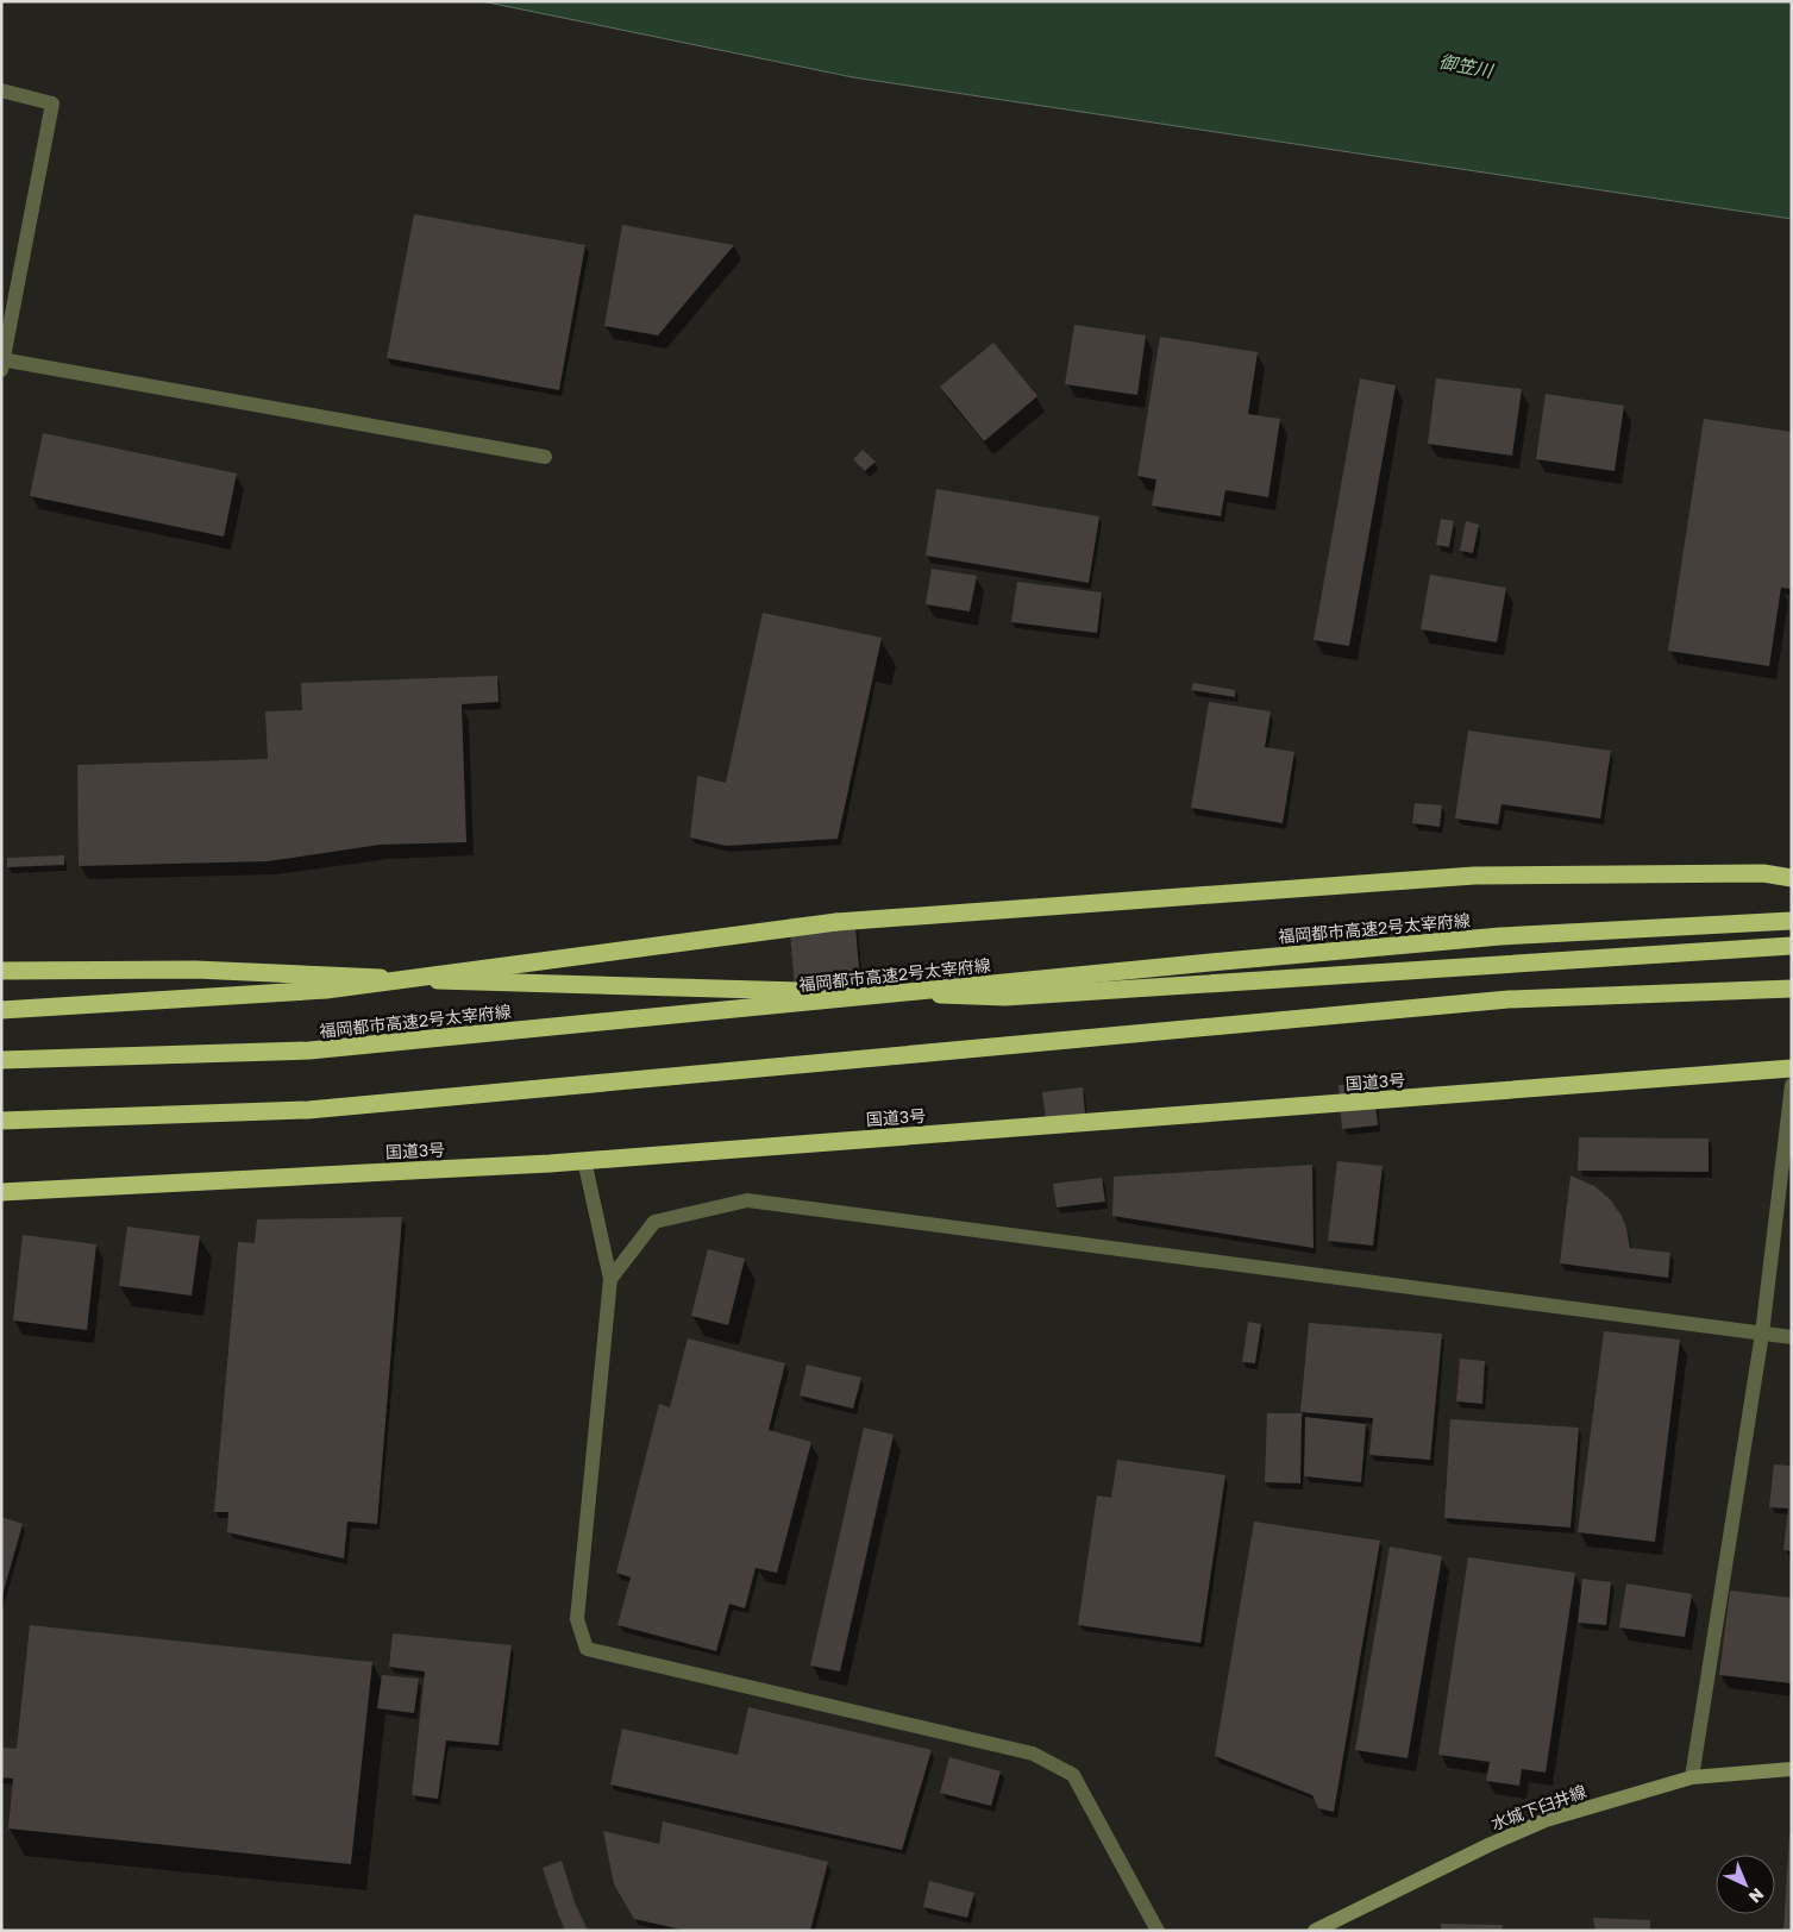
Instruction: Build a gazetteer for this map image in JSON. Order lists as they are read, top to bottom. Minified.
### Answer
{"streets":{"highway":["福岡都市高速2号太宰府線","国道3号"],"main road":["水城下臼井線"]},"water":["御笠川"],"north":"bottom right"}
